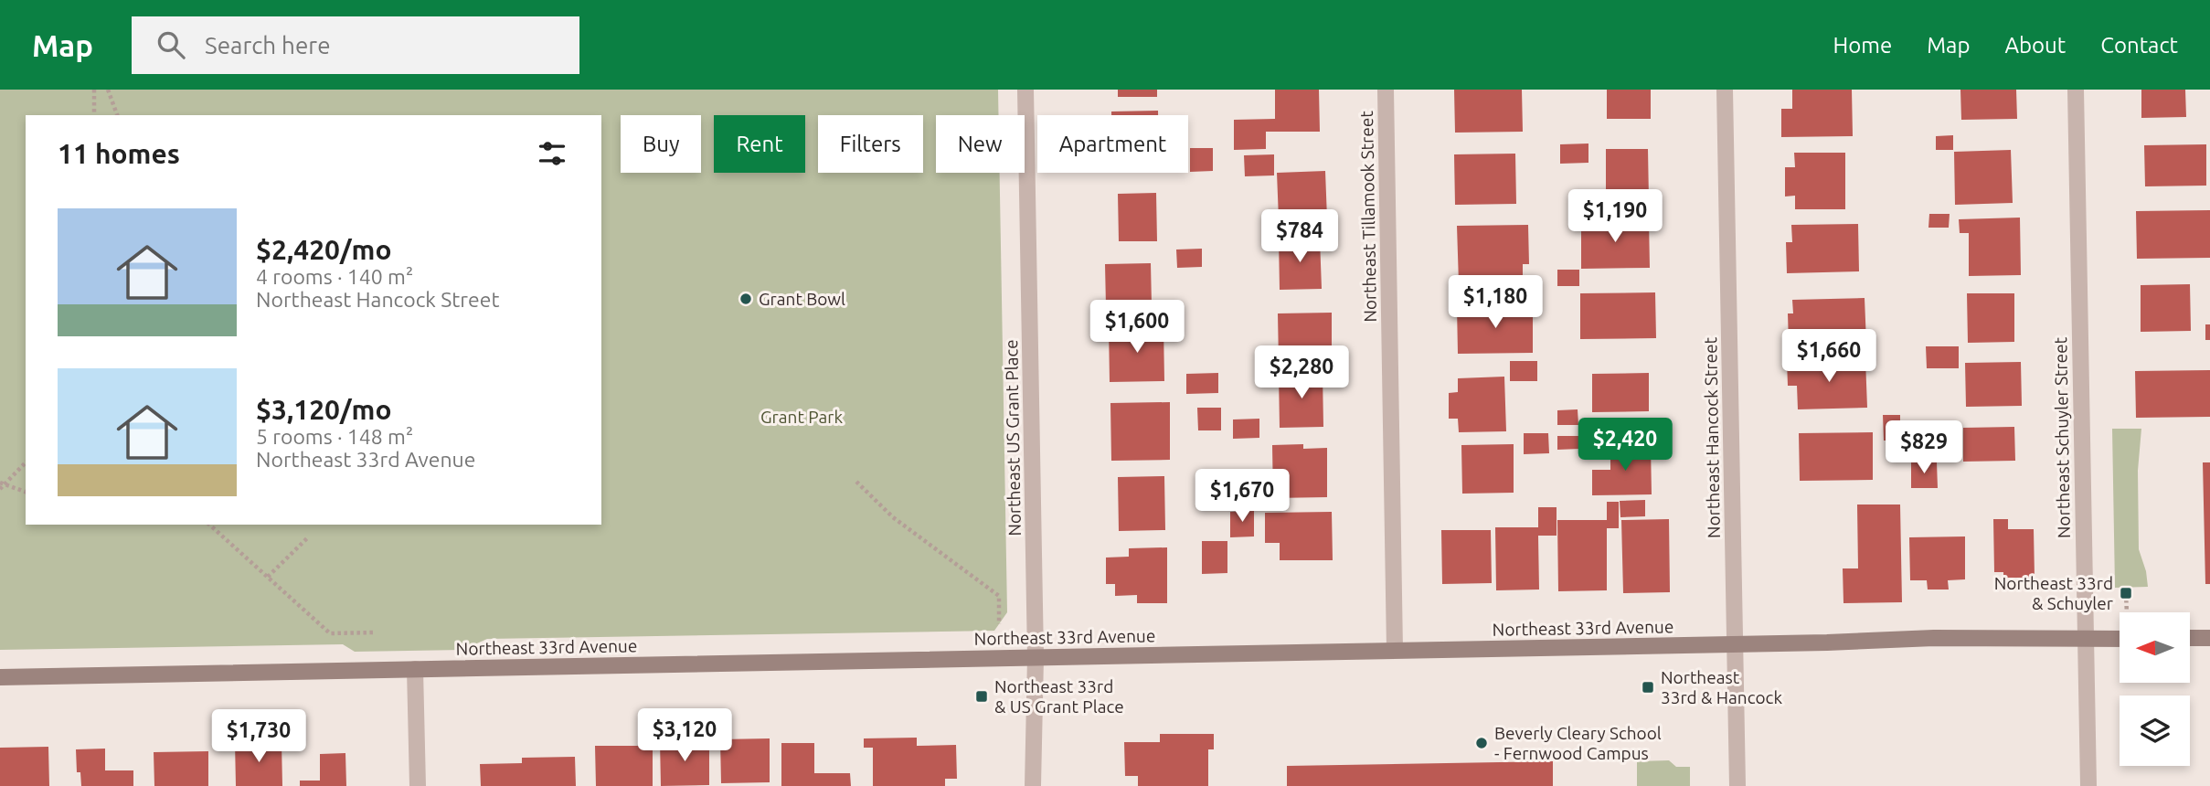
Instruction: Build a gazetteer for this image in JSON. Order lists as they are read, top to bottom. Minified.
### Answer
{"streets":{"main road":["Northeast 33rd Avenue"],"street":["Northeast Tillamook Street","Northeast US Grant Place","Northeast Hancock Street","Northeast Schuyler Street"]},"crossings":[["Northeast Tillamook Street","Northeast 33rd Avenue"],["Northeast US Grant Place","Northeast 33rd Avenue"],["Northeast Hancock Street","Northeast 33rd Avenue"],["Northeast Schuyler Street","Northeast 33rd Avenue"]],"parks":["Grant Park"],"places":{"other":["Grant Bowl","Beverly Cleary School - Fernwood Campus"],"transit":["Northeast 33rd & Schuyler","Northeast 33rd & Hancock","Northeast 33rd & US Grant Place"]},"north":"left","page":{"header":"Map","search":"Search here","nav":["Home","Map","About","Contact"],"chip":["Buy","Rent","Filters","New","Apartment"],"heading":"11 homes","price":["$1,190","$784","$1,180","$1,600","$1,660","$2,280","$2,420","$829","$1,670","$3,120","$1,730"],"list":[{"name":"$2,420/mo","note":"4 rooms · 140 m² · Northeast Hancock Street"},{"name":"$3,120/mo","note":"5 rooms · 148 m² · Northeast 33rd Avenue"}]}}
